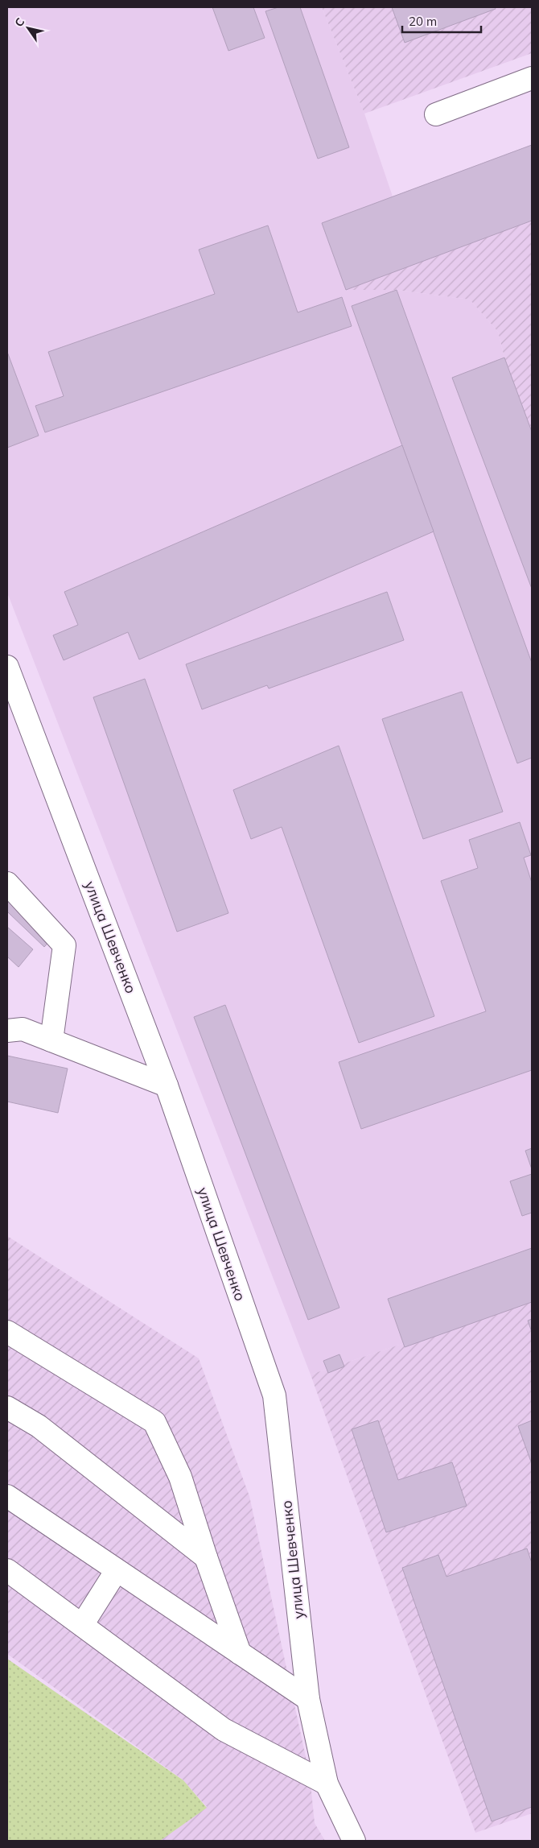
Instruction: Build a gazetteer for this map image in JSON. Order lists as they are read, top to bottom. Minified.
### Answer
{"streets":{"street":["улица Шевченко"]},"scale_bar":"20 m","north":"top left"}
